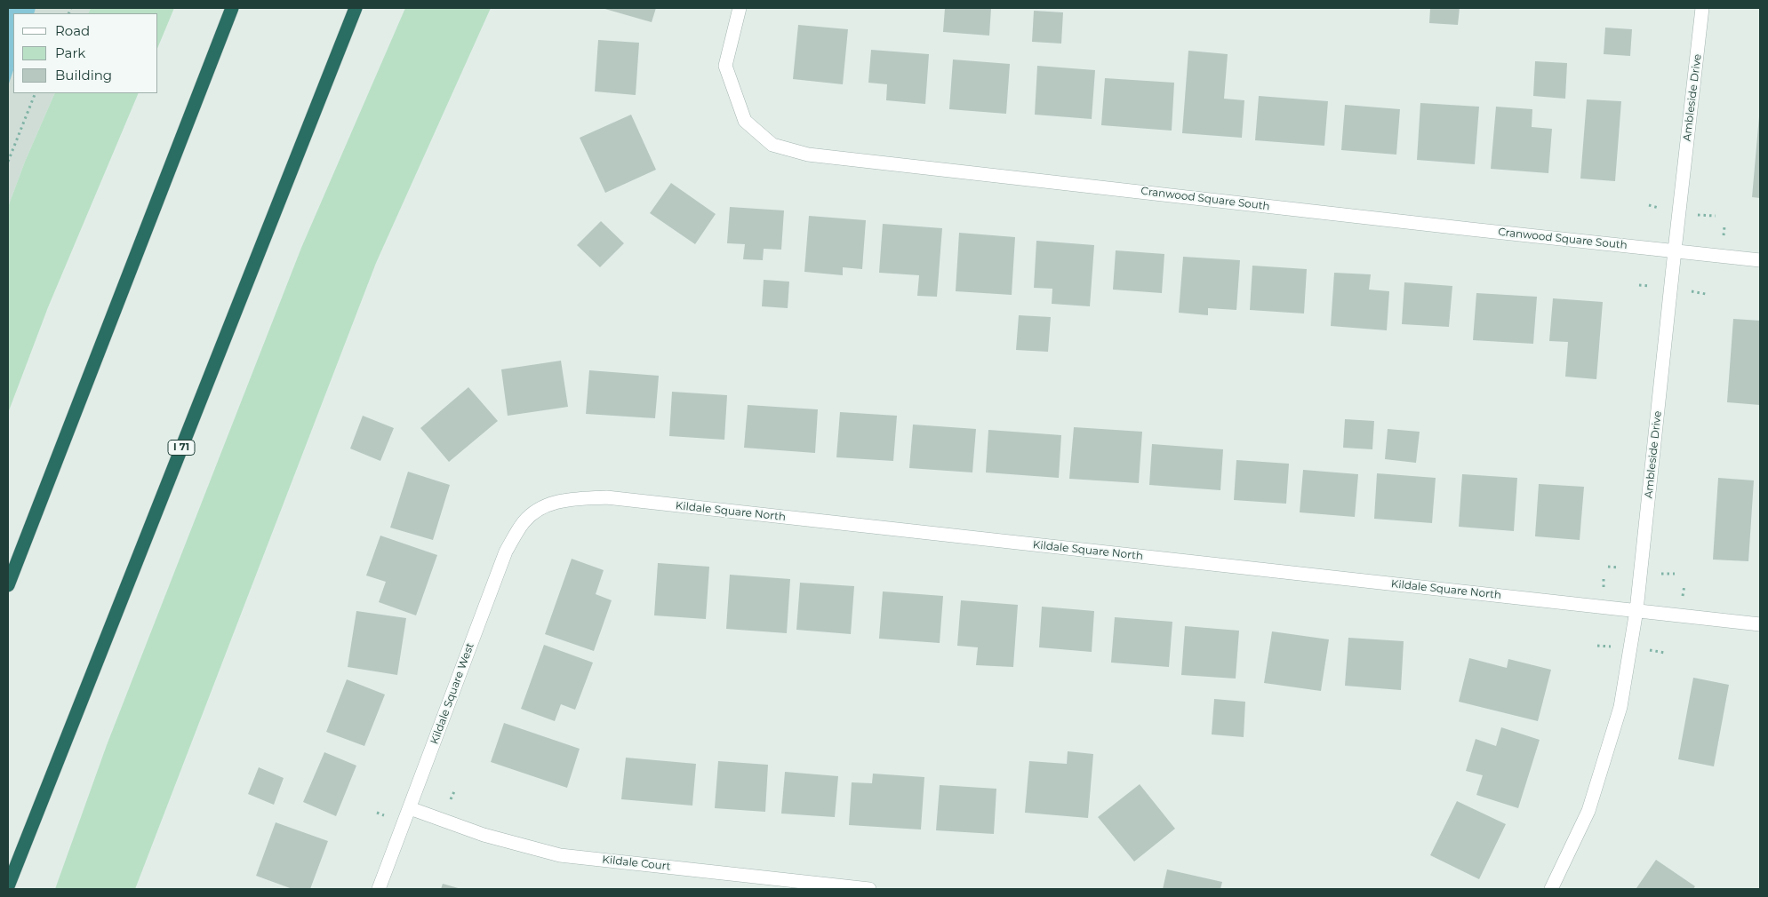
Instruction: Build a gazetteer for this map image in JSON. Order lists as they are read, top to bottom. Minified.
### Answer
{"streets":{"highway":["I 71"],"street":["Ambleside Drive","Cranwood Square South","Kildale Square North","Kildale Square West","Kildale Court"]},"crossings":[["Ambleside Drive","Cranwood Square South"],["Ambleside Drive","Kildale Square North"],["Kildale Square North","Kildale Square West"],["Kildale Square West","Kildale Court"]],"legend":["Road","Park","Building"]}
